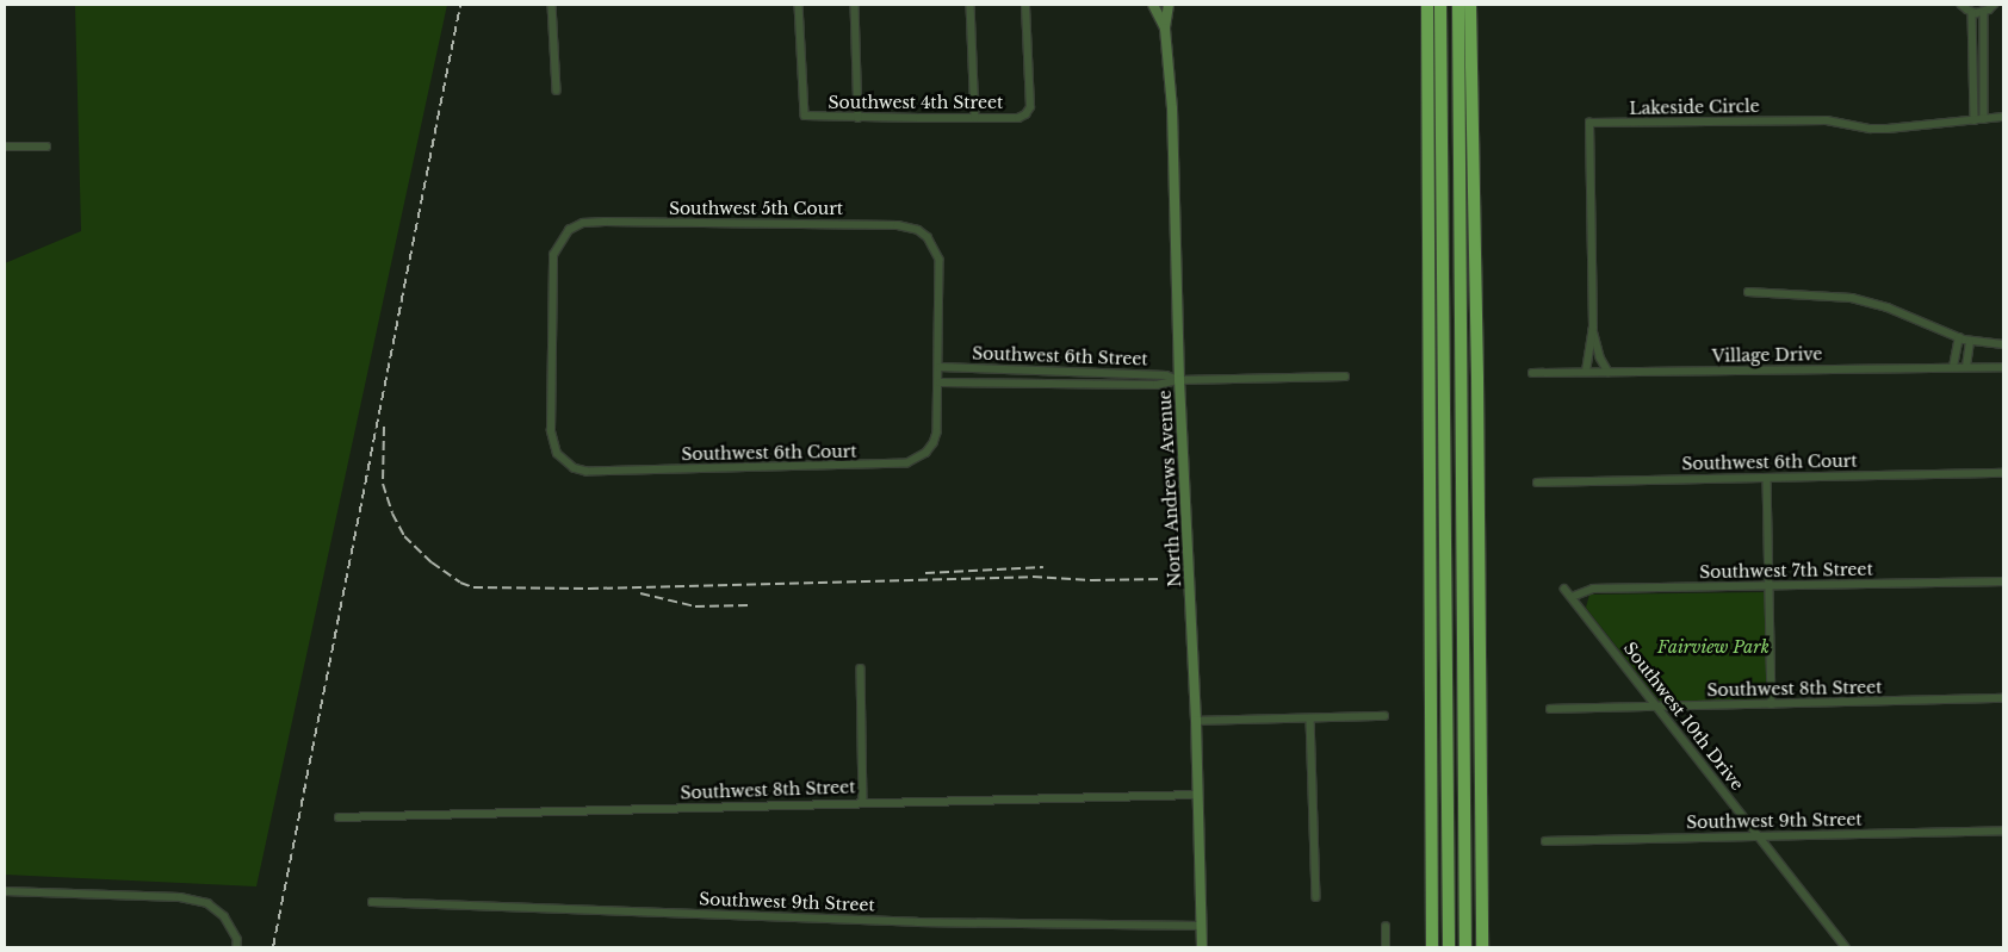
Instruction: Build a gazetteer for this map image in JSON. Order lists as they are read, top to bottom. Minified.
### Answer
{"streets":{"main road":["North Andrews Avenue"],"street":["Southwest 4th Street","Lakeside Circle","Southwest 5th Court","Village Drive","Southwest 6th Street","Southwest 6th Court","Southwest 7th Street","Southwest 8th Street","Southwest 10th Drive","Southwest 9th Street"]},"crossings":[["Lakeside Circle","Village Drive"],["Southwest 5th Court","Southwest 6th Street"],["Southwest 5th Court","Southwest 6th Court"],["Southwest 6th Street","Southwest 6th Court"],["Southwest 6th Street","North Andrews Avenue"],["North Andrews Avenue","Southwest 8th Street"],["North Andrews Avenue","Southwest 9th Street"],["Southwest 7th Street","Southwest 10th Drive"],["Southwest 8th Street","Southwest 10th Drive"],["Southwest 10th Drive","Southwest 9th Street"]],"parks":["Fairview Park"]}
